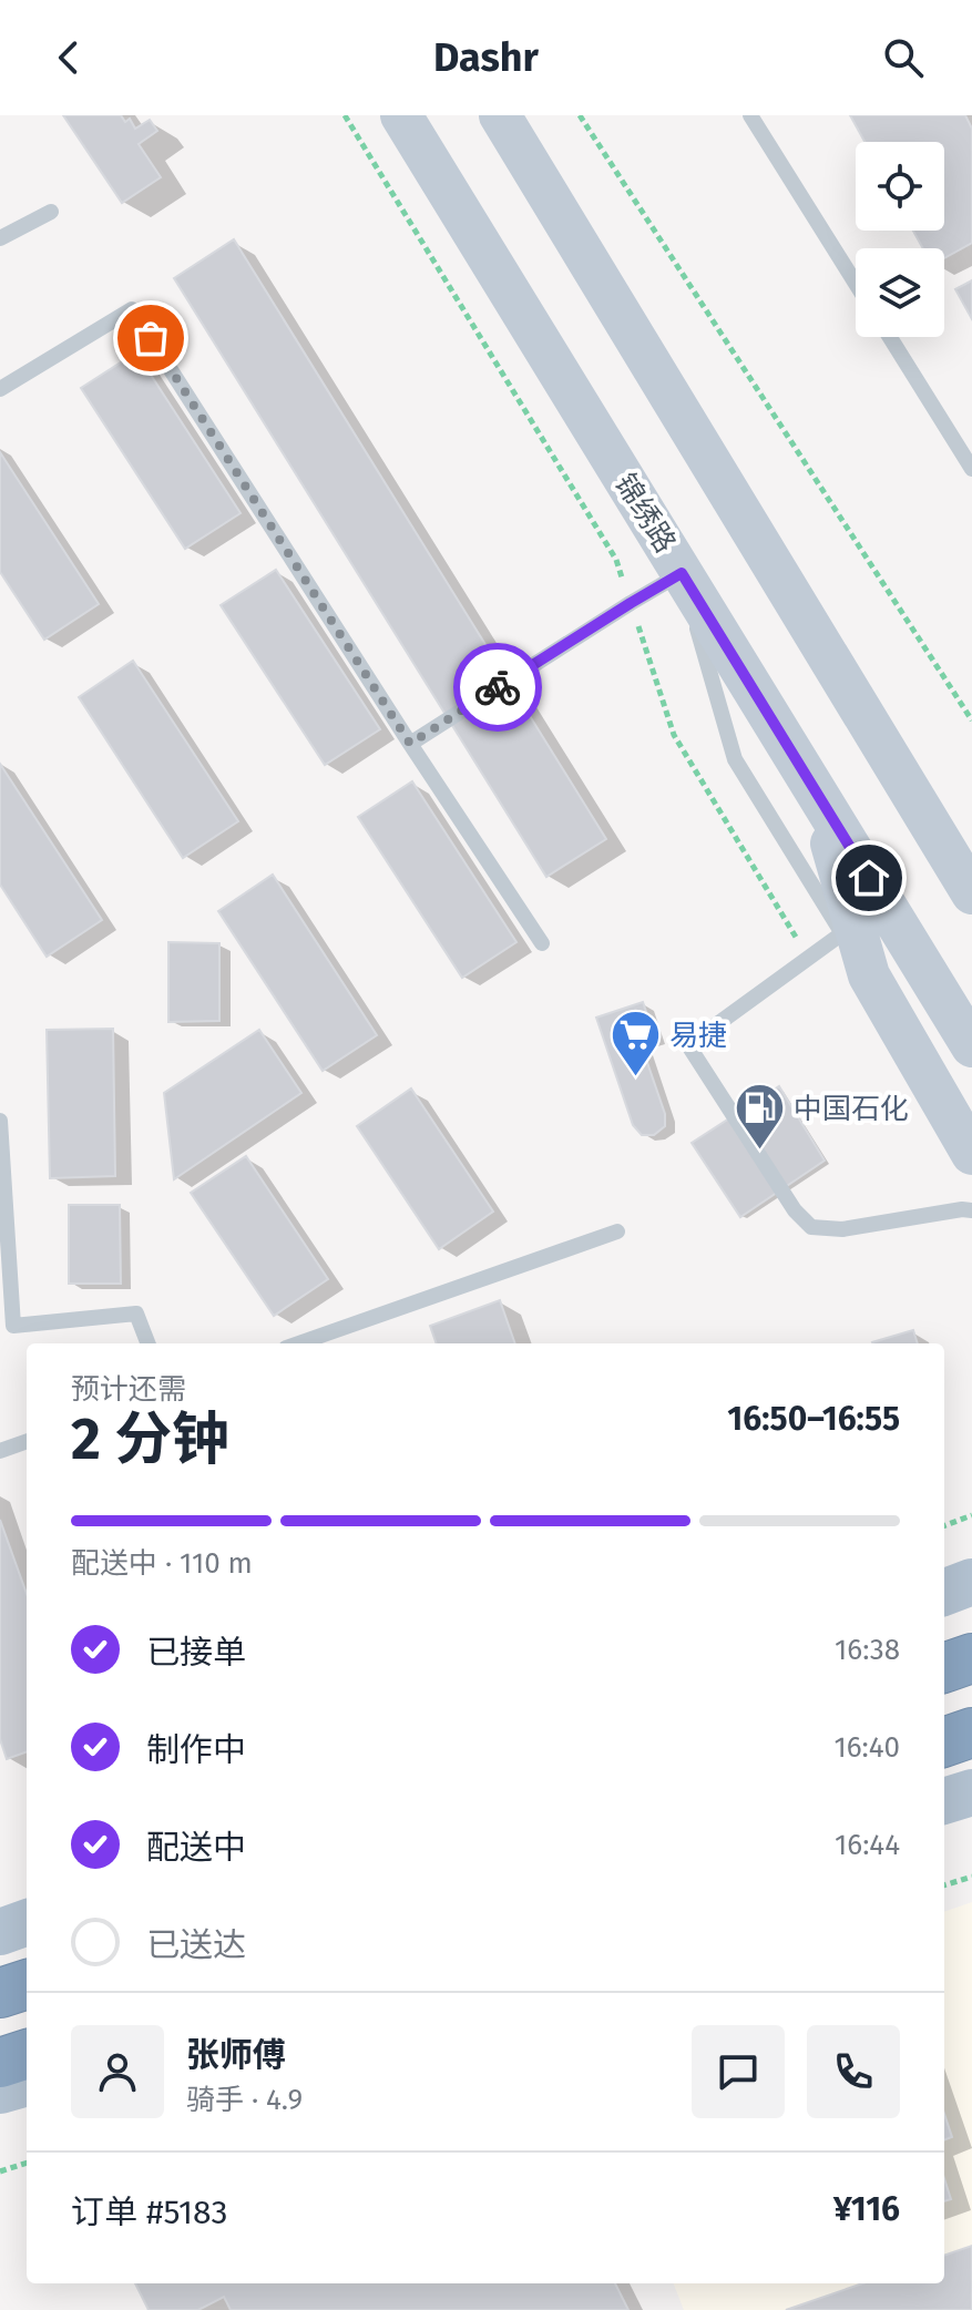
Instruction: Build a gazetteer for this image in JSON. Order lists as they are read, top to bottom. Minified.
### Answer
{"streets":{"main road":["锦绣路"]},"places":{"supermarket":["易捷"],"fuel station":["中国石化"]},"page":{"header":"Dashr","heading":["2 分钟","预计还需","16:50–16:55"],"panel":["张师傅","骑手 · 4.9","订单 #5183","¥116"],"bar":"配送中 · 110 m","list":[["已接单","16:38"],["制作中","16:40"],["配送中","16:44"],"已送达"]}}
